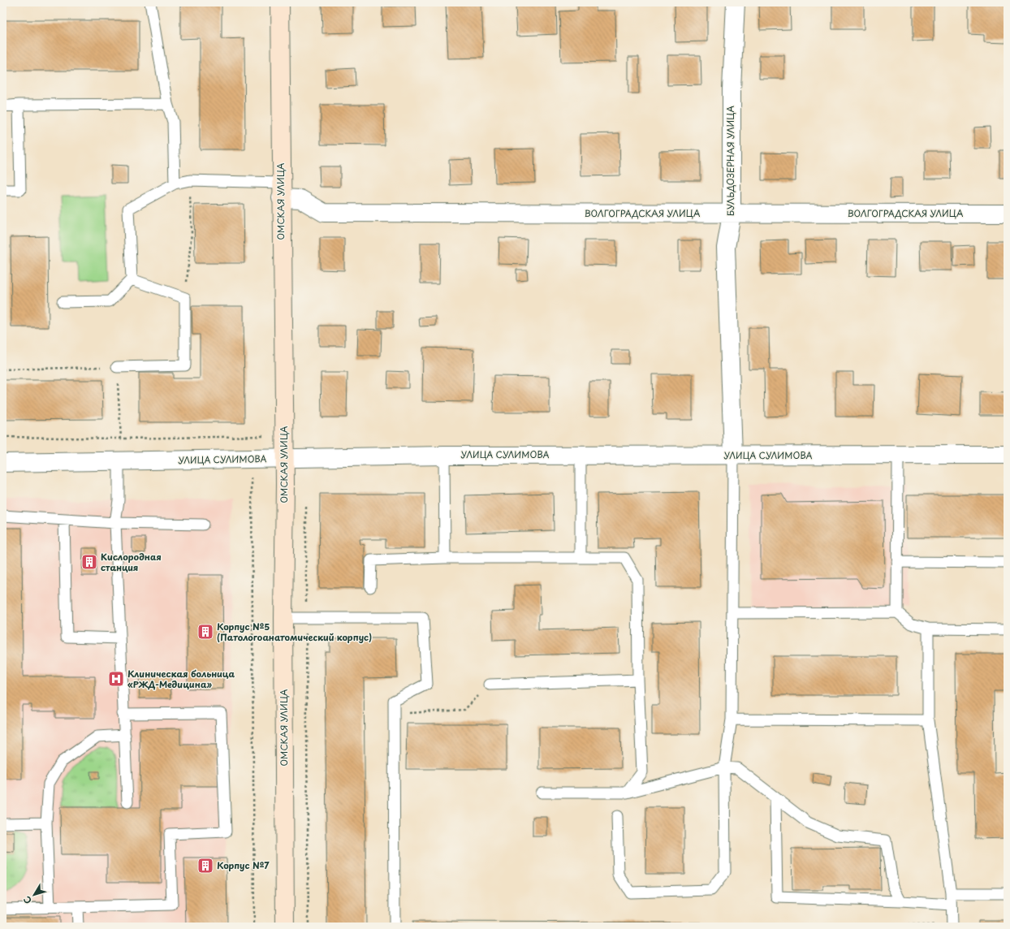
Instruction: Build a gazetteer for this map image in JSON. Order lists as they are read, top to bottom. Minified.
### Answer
{"streets":{"street":["БУЛЬДОЗЕРНАЯ УЛИЦА","ОМСКАЯ УЛИЦА","ВОЛГОГРАДСКАЯ УЛИЦА","УЛИЦА СУЛИМОВА"]},"crossings":[["БУЛЬДОЗЕРНАЯ УЛИЦА","ВОЛГОГРАДСКАЯ УЛИЦА"],["БУЛЬДОЗЕРНАЯ УЛИЦА","УЛИЦА СУЛИМОВА"],["ОМСКАЯ УЛИЦА","ВОЛГОГРАДСКАЯ УЛИЦА"],["ОМСКАЯ УЛИЦА","УЛИЦА СУЛИМОВА"]],"places":{"building":["Кислородная станция","Корпус №5 (Патологоанатомический корпус)","Корпус №7"],"hospital":["Клиническая больница «РЖД-Медицина»"]},"north":"bottom left"}
